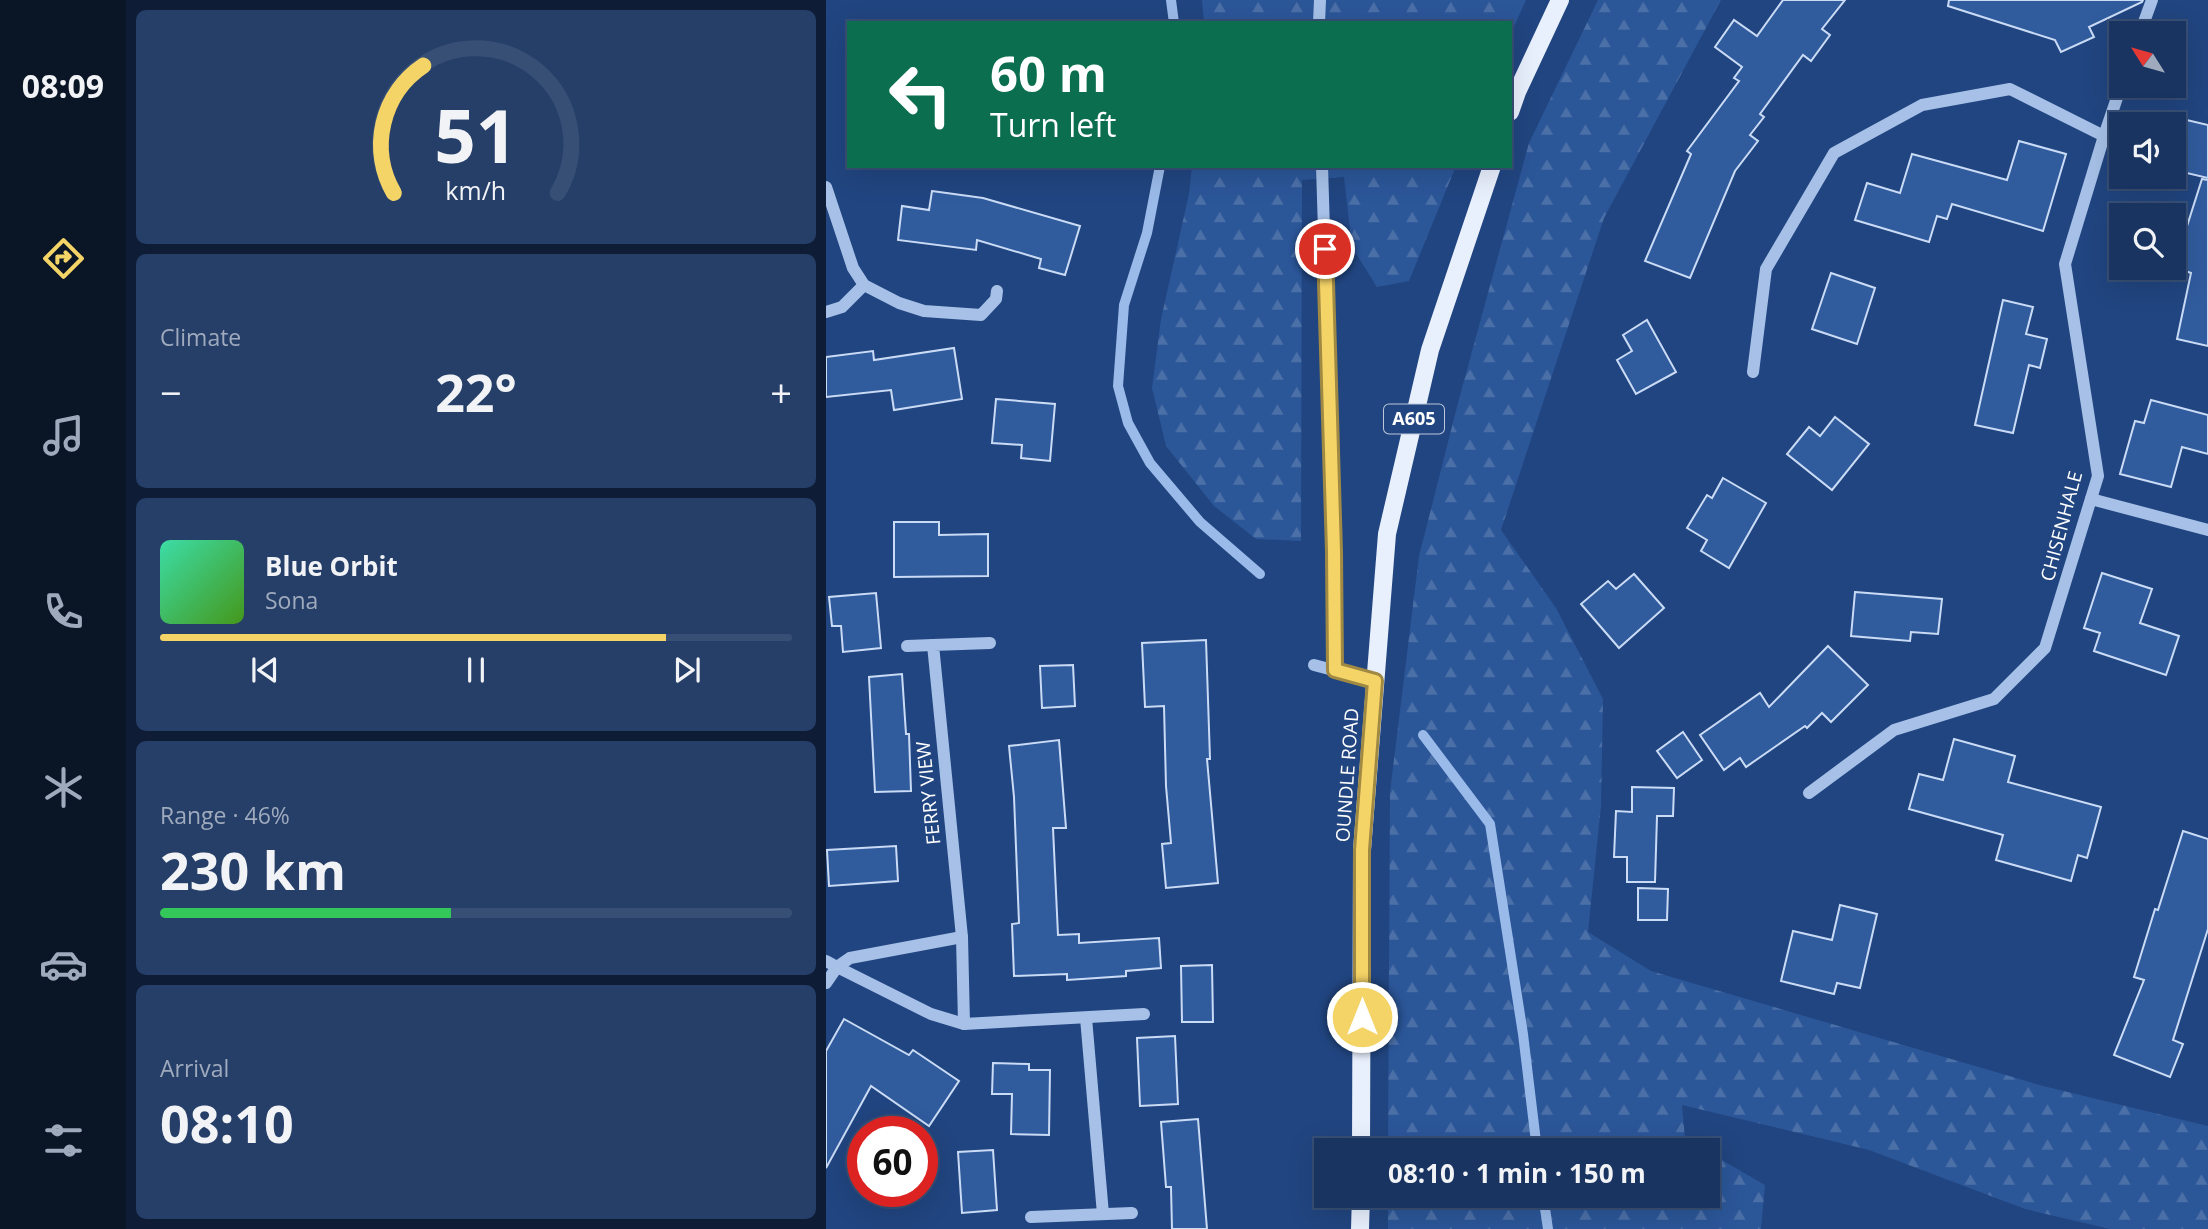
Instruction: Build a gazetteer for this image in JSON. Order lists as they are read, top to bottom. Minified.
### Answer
{"streets":{"main road":["A605","OUNDLE ROAD"],"street":["CHISENHALE","FERRY VIEW"]},"north":"top left","page":{"tabs":"08:09","turn":["60 m","Turn left"],"tile":["Climate",["Range · 46%","230 km"],["Arrival","08:10"]],"heat":["−","22°","+"],"song":["Blue Orbit","Sona"],"limit":"60","trip":"08:10 · 1 min · 150 m","gauge":["51","km/h"]}}
